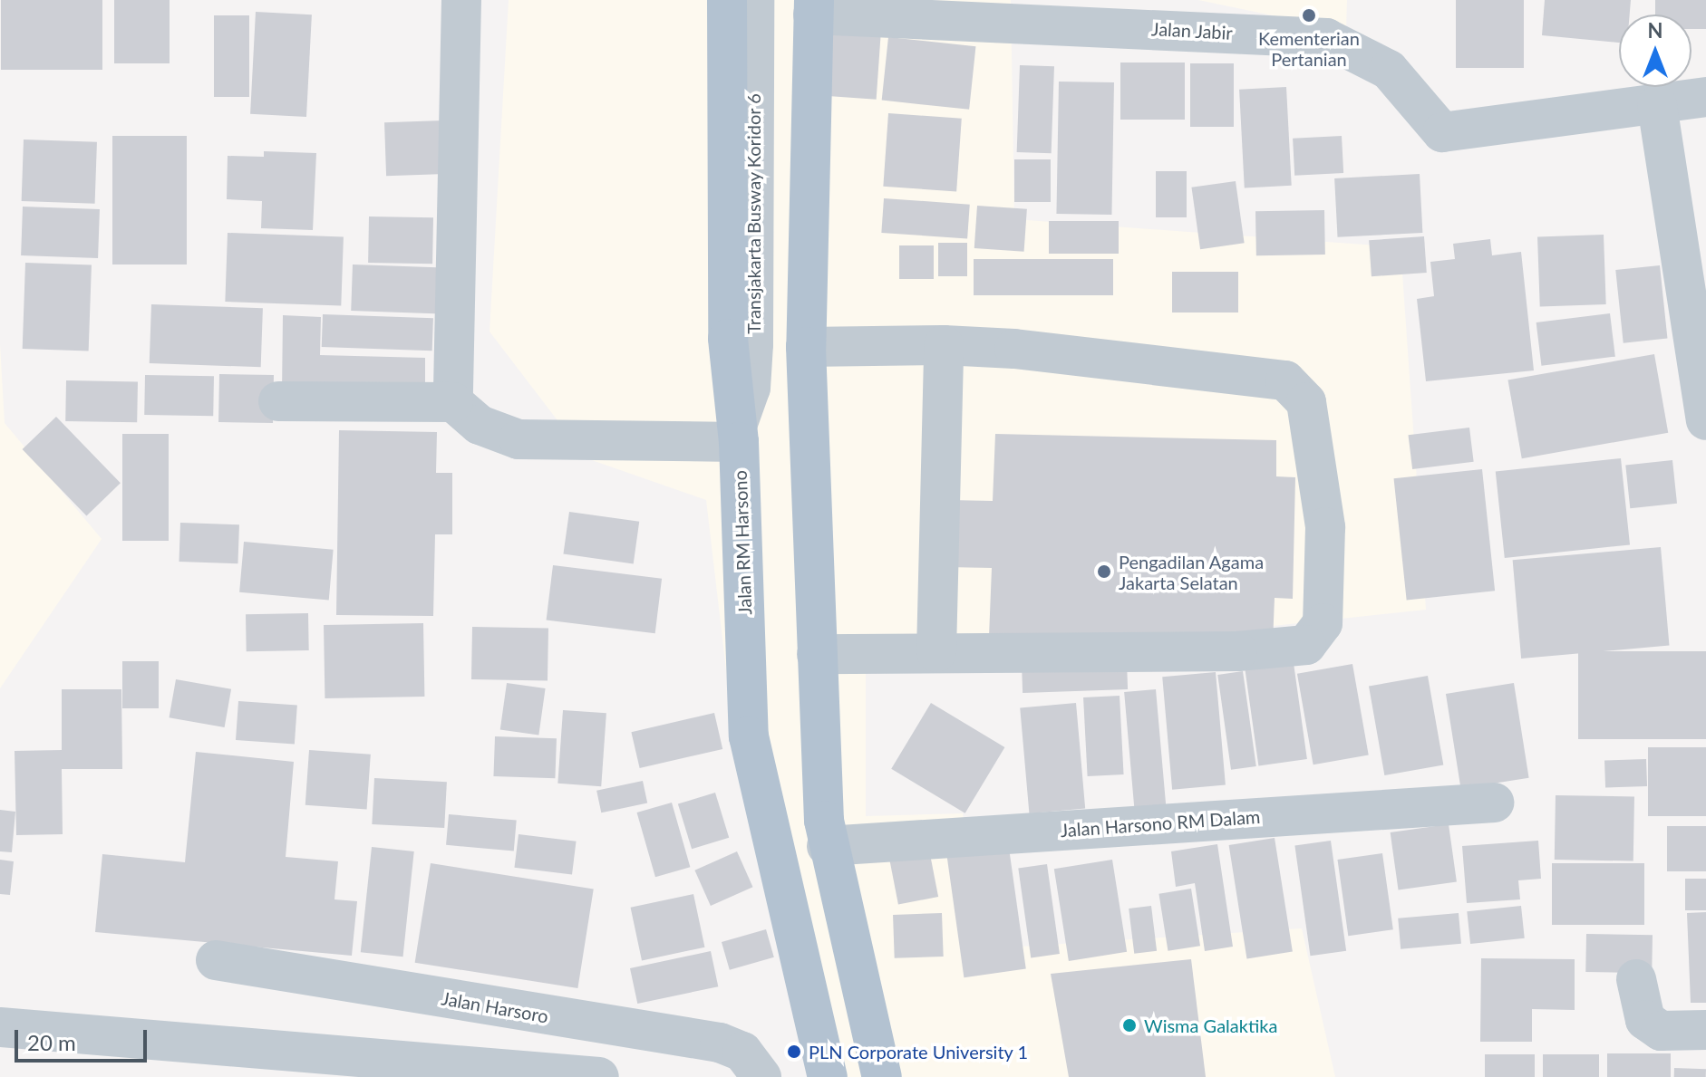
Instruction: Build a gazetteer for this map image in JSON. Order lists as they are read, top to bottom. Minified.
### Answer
{"streets":{"main road":["Jalan RM Harsono"],"street":["Jalan Jabir","Transjakarta Busway Koridor 6","Jalan Harsono RM Dalam","Jalan Harsoro"]},"crossings":[["Transjakarta Busway Koridor 6","Jalan RM Harsono"]],"places":["Kementerian Pertanian","Pengadilan Agama Jakarta Selatan","Wisma Galaktika","PLN Corporate University 1"],"scale_bar":"20 m","north":"top"}
